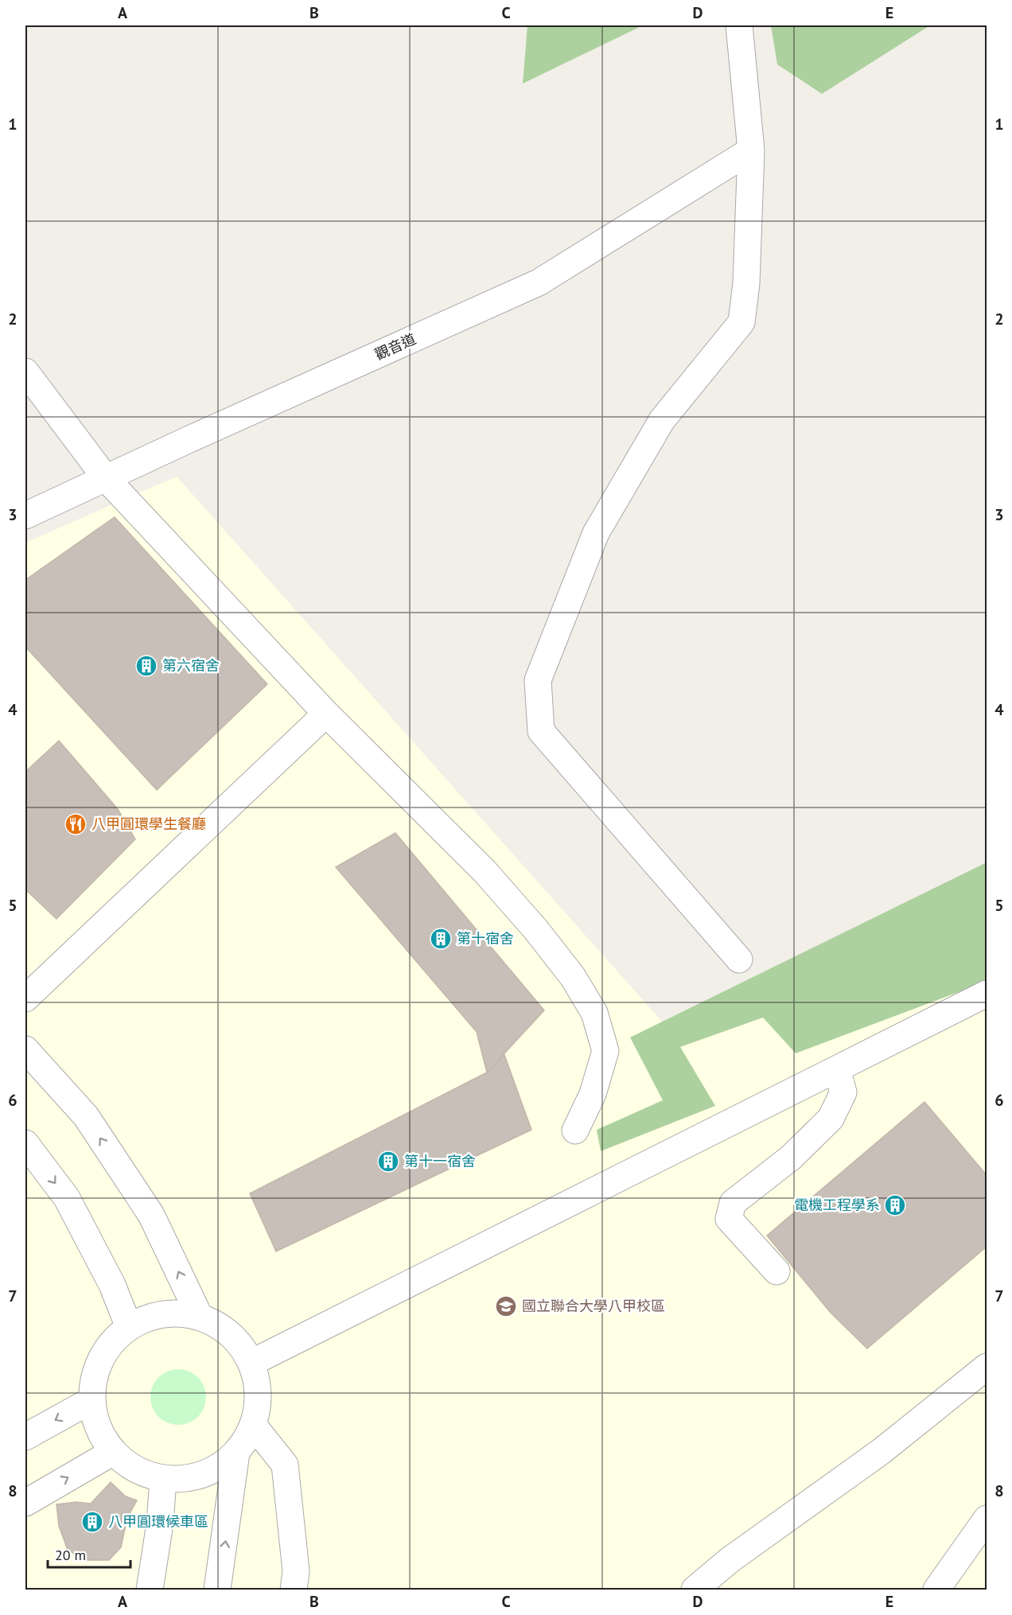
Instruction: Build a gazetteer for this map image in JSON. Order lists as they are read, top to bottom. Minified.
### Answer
{"streets":{"street":["觀音道"]},"places":{"building":["第六宿舍","第十宿舍","第十一宿舍","電機工程學系","八甲圓環候車區"],"restaurant":["八甲圓環學生餐廳"],"school or university":["國立聯合大學八甲校區"]},"scale_bar":"20 m","grid":{"columns":["A","B","C","D","E"],"rows":["1","2","3","4","5","6","7","8"]}}
